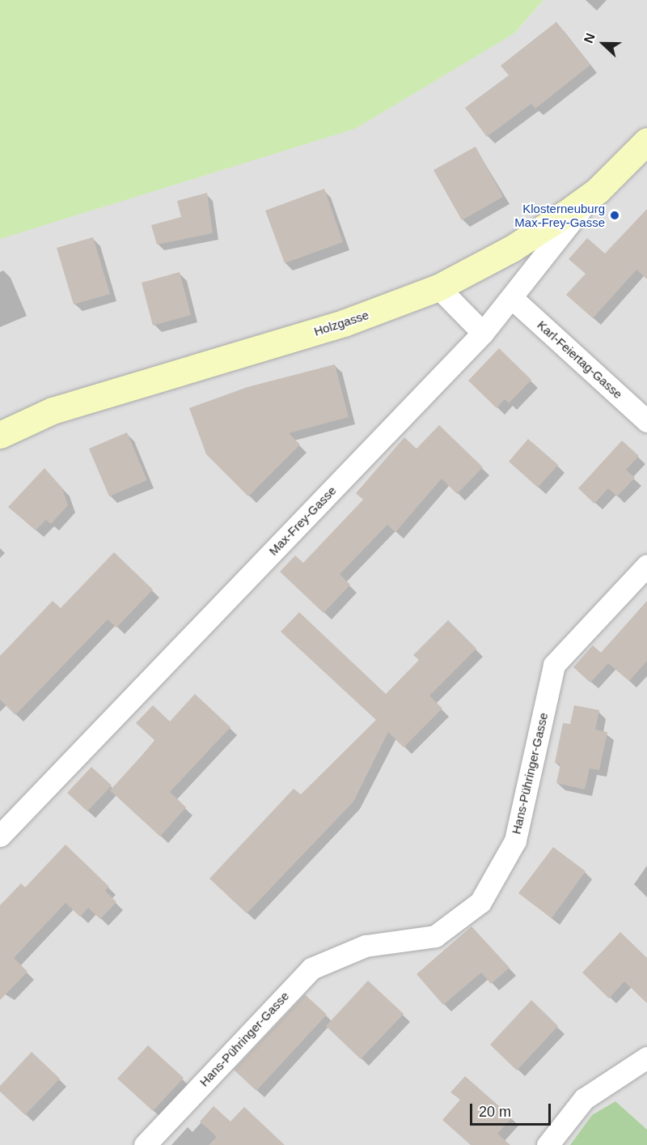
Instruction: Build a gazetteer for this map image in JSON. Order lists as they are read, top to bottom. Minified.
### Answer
{"streets":{"street":["Holzgasse","Karl-Feiertag-Gasse","Max-Frey-Gasse","Hans-Pühringer-Gasse"]},"crossings":[["Holzgasse","Max-Frey-Gasse"],["Karl-Feiertag-Gasse","Max-Frey-Gasse"]],"places":["Klosterneuburg Max-Frey-Gasse"],"scale_bar":"20 m","north":"left"}
